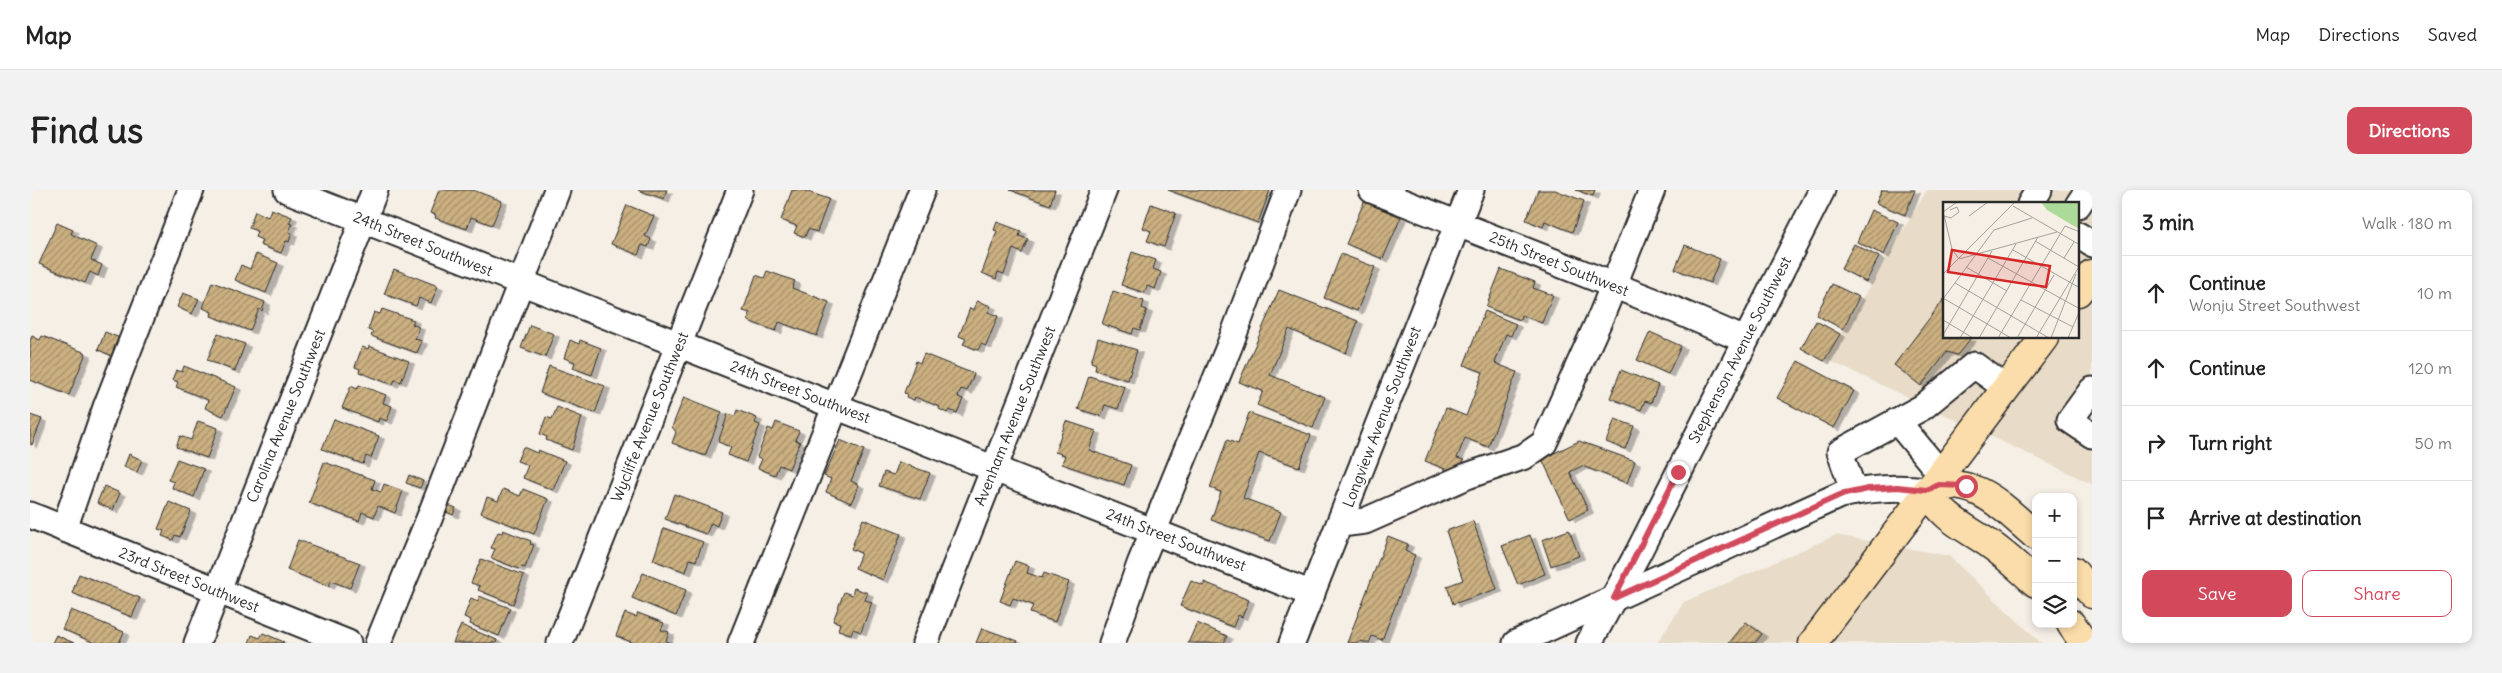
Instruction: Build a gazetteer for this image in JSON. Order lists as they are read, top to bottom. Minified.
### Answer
{"streets":{"street":["24th Street Southwest","25th Street Southwest","Stephenson Avenue Southwest","Carolina Avenue Southwest","Avenham Avenue Southwest","Wycliffe Avenue Southwest","Longview Avenue Southwest","23rd Street Southwest"]},"crossings":[["24th Street Southwest","Carolina Avenue Southwest"],["24th Street Southwest","Avenham Avenue Southwest"],["24th Street Southwest","Wycliffe Avenue Southwest"],["24th Street Southwest","Longview Avenue Southwest"],["25th Street Southwest","Stephenson Avenue Southwest"],["25th Street Southwest","Longview Avenue Southwest"],["Carolina Avenue Southwest","23rd Street Southwest"]],"page":{"header":"Map","nav":["Map","Directions","Saved"],"buttons":["Directions",["Save","Share"]],"title":"Find us","heading":["3 min","Walk · 180 m"],"list":[["Continue","Wonju Street Southwest","10 m"],["Continue","120 m"],["Turn right","50 m"],"Arrive at destination"],"map_buttons":["+","−"]}}
